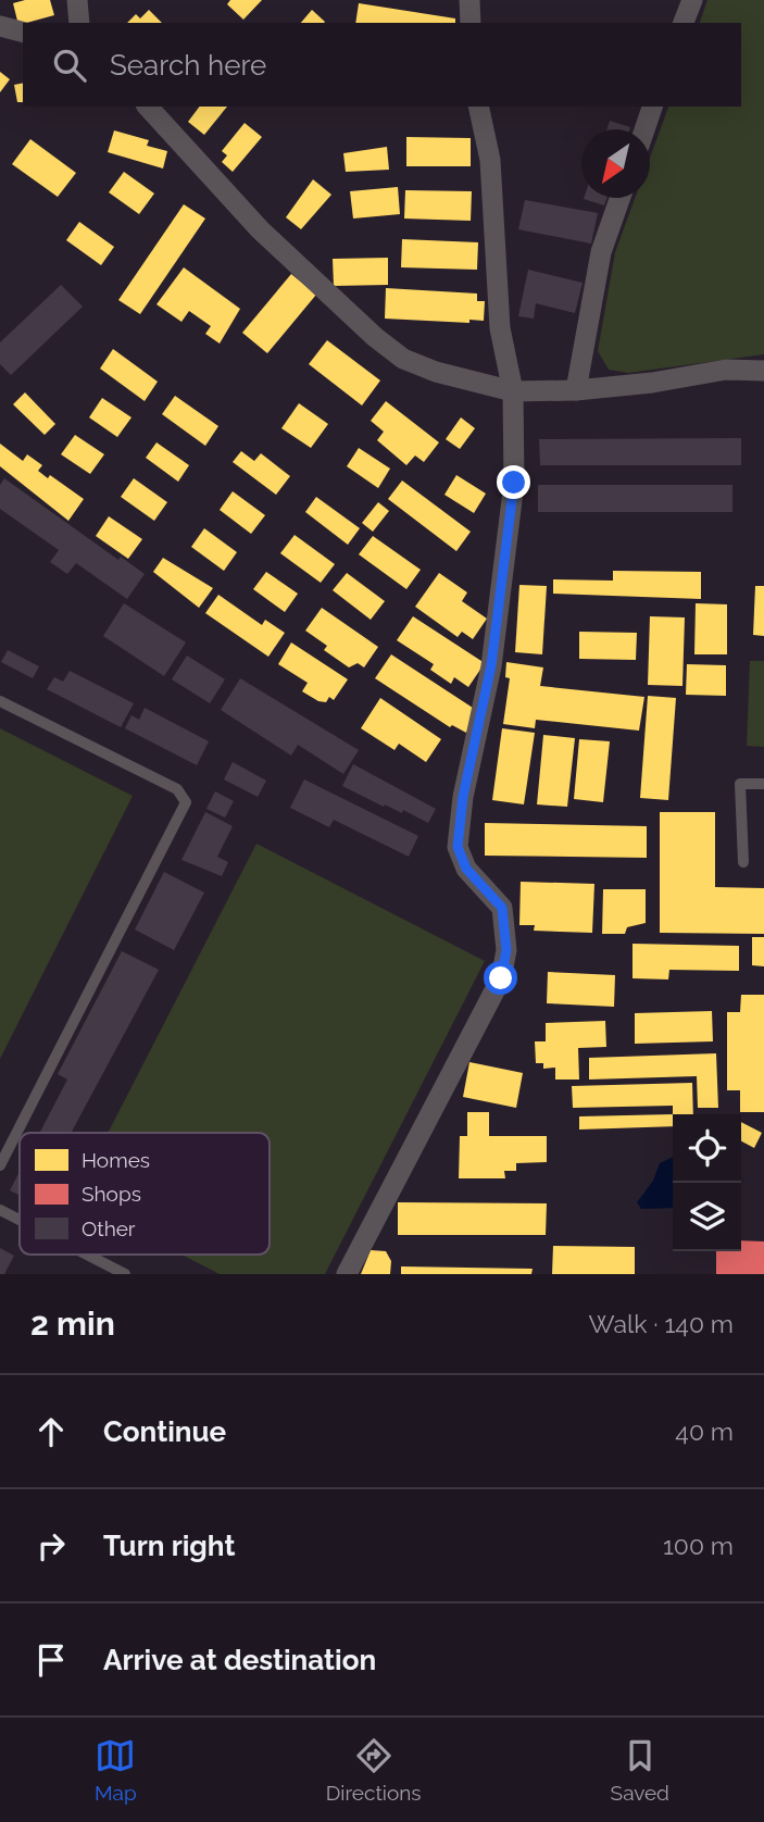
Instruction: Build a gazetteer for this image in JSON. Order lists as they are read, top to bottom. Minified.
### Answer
{"legend":["Homes","Shops","Other"],"north":"bottom left","page":{"search":"Search here","heading":["2 min","Walk · 140 m"],"list":[["Continue","40 m"],["Turn right","100 m"],"Arrive at destination"],"nav":["Map","Directions","Saved"]}}
